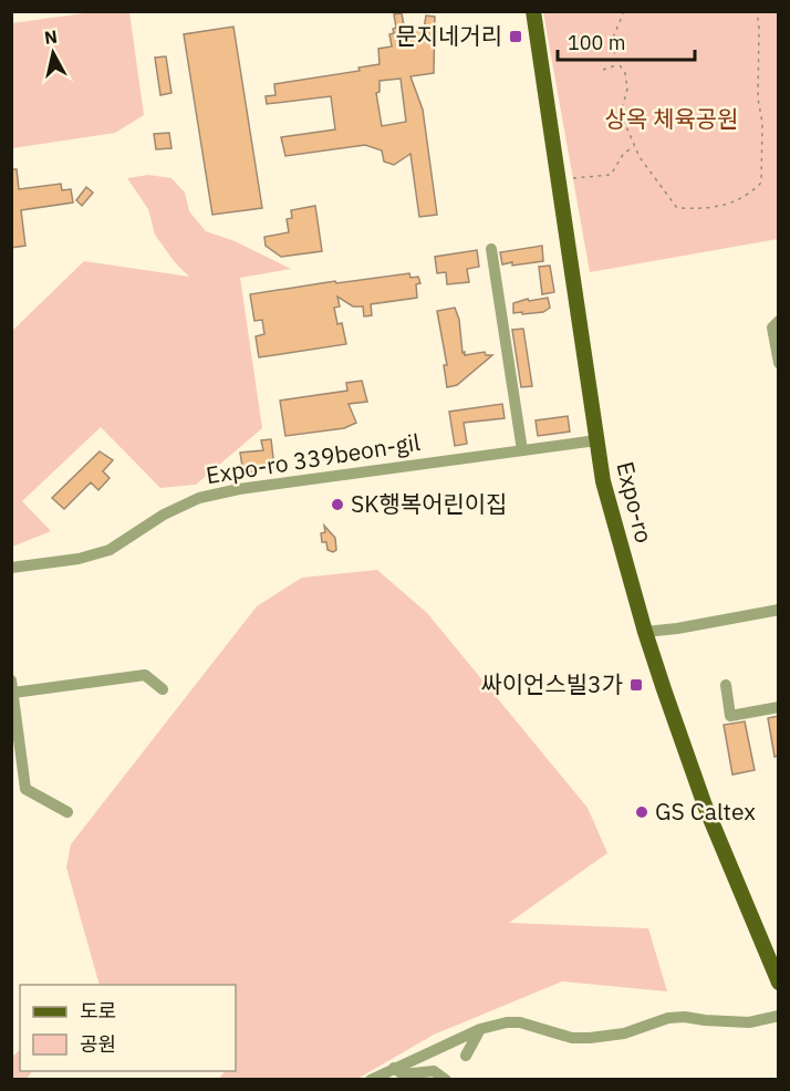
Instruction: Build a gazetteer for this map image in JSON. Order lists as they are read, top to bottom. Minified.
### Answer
{"streets":{"main road":["Expo-ro"],"street":["Expo-ro 339beon-gil"]},"crossings":[["Expo-ro 339beon-gil","Expo-ro"]],"parks":["상옥 체육공원"],"places":{"transit":["문지네거리","싸이언스빌3가"],"other":["SK행복어린이집","GS Caltex"]},"legend":["도로","공원"],"scale_bar":"100 m","north":"top"}
